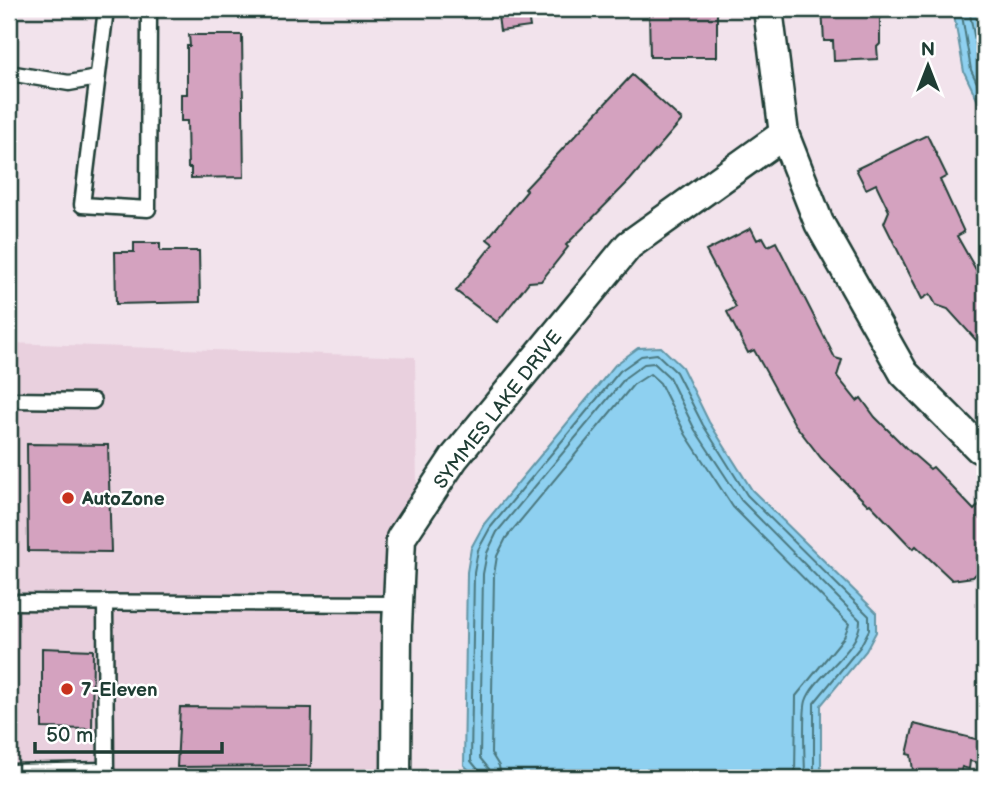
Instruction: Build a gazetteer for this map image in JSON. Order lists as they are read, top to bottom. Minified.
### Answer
{"streets":{"street":["SYMMES LAKE DRIVE"]},"places":["AutoZone","7-Eleven"],"scale_bar":"50 m","north":"top"}
